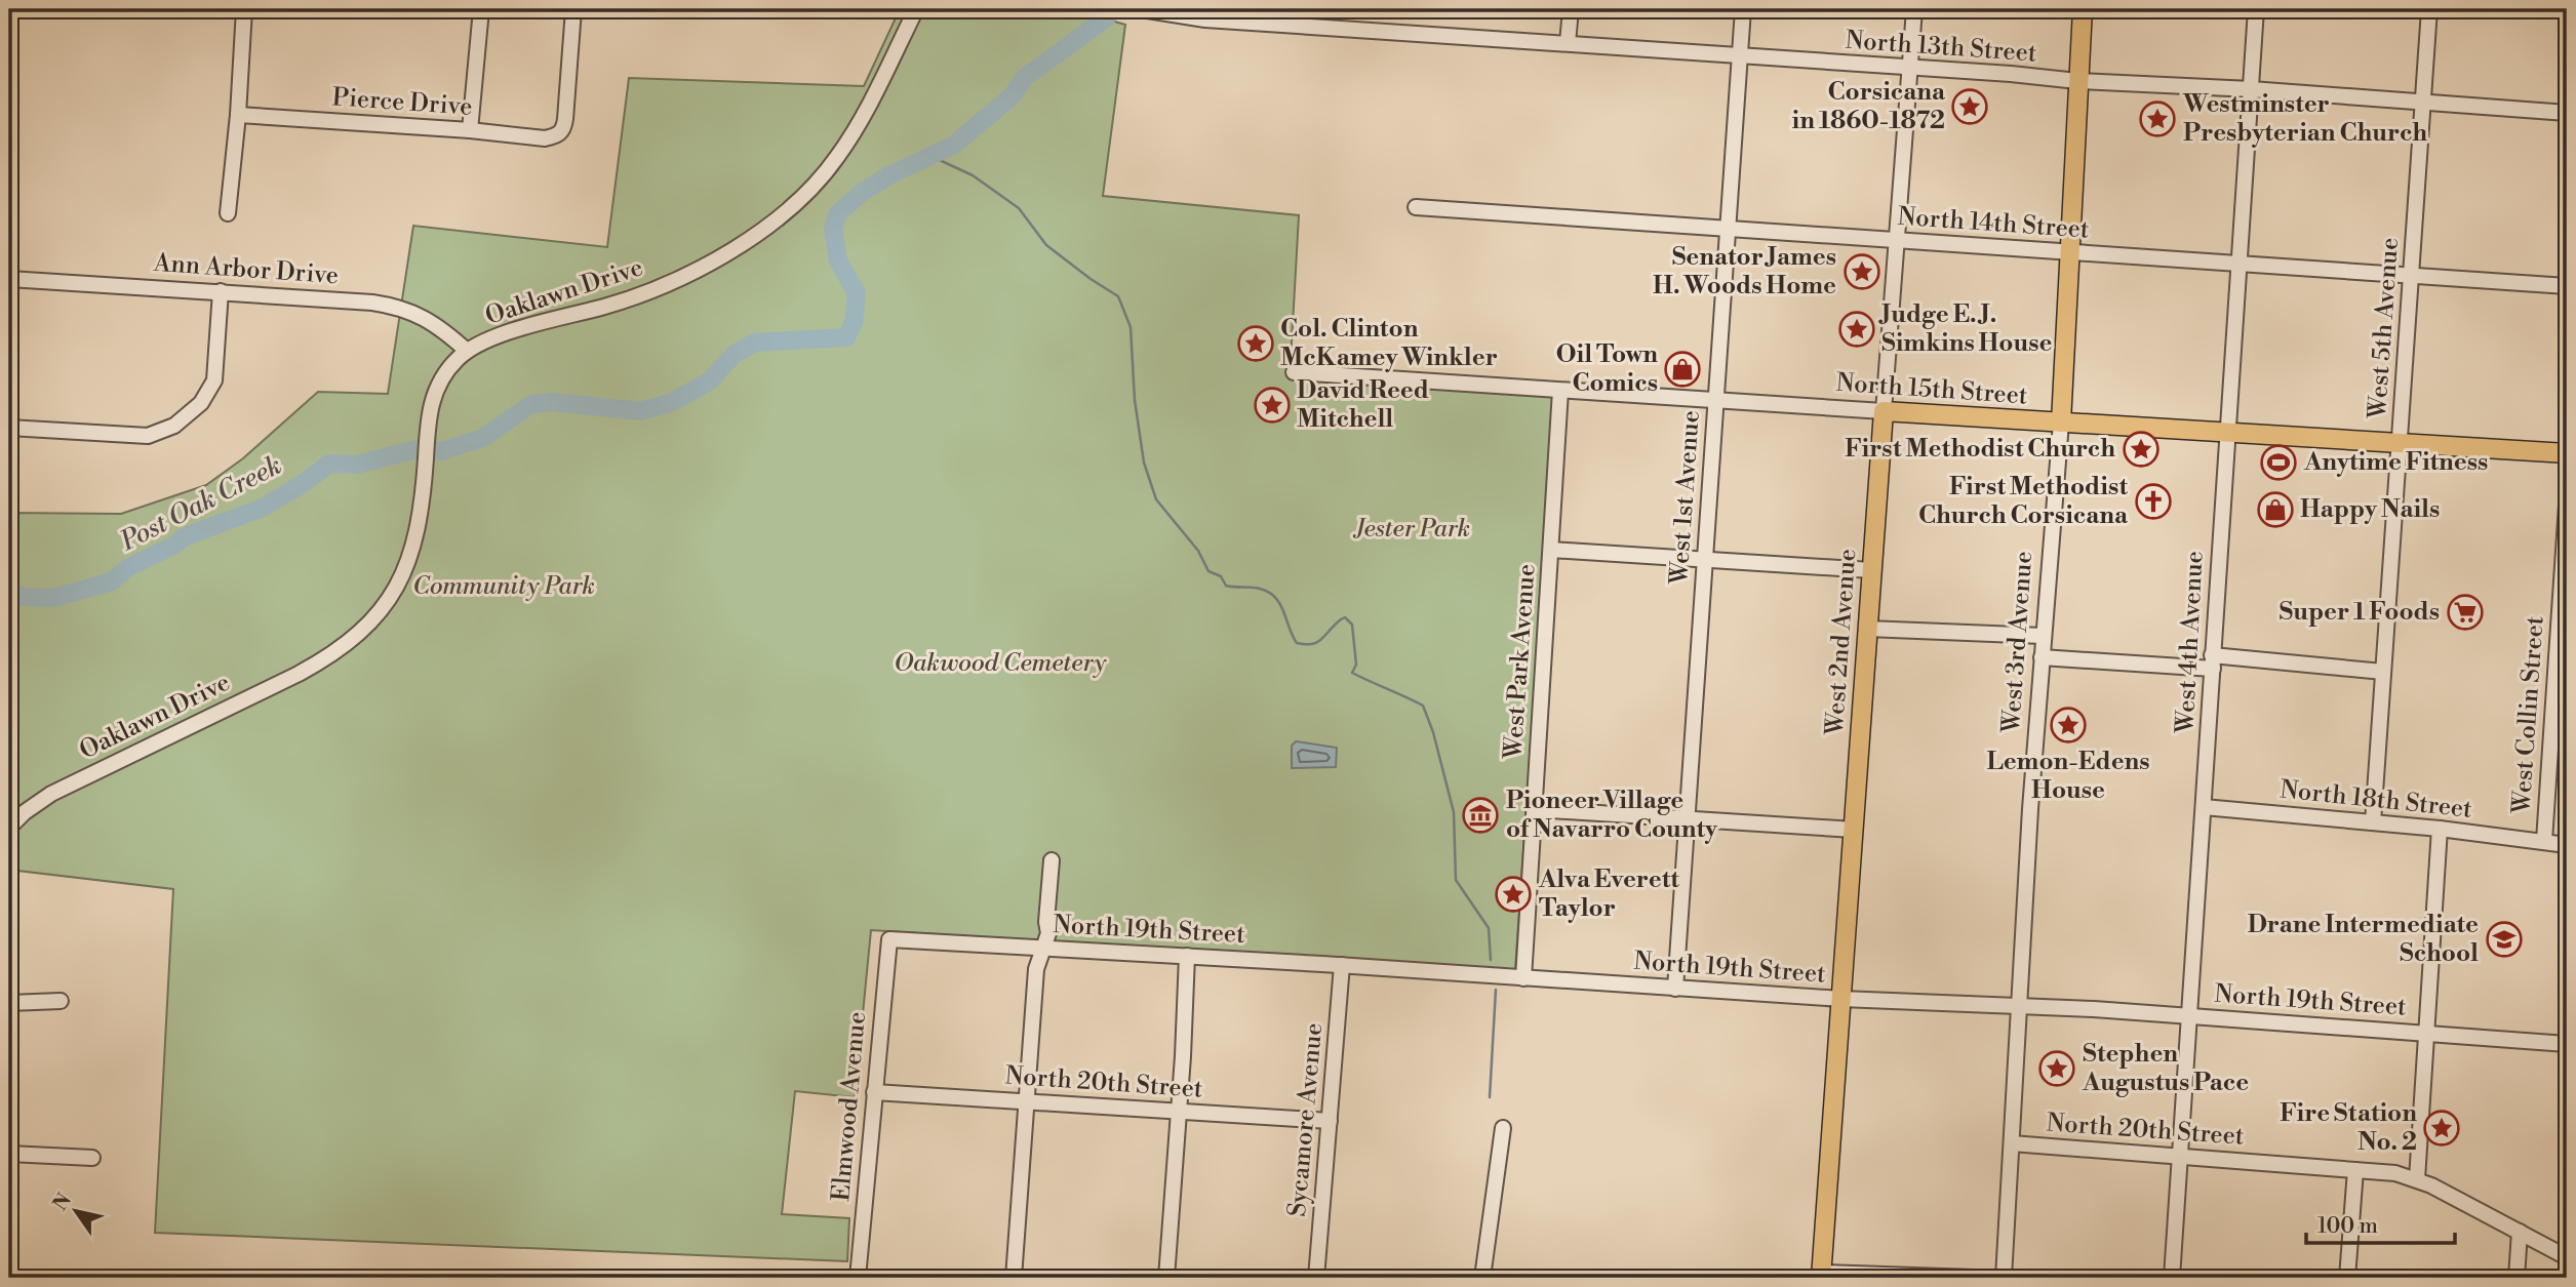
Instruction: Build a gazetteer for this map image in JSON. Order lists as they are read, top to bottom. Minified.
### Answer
{"streets":{"main road":["North 15th Street","West 2nd Avenue","West 3rd Avenue"],"street":["North 13th Street","Pierce Drive","North 14th Street","Ann Arbor Drive","Oaklawn Drive","West 5th Avenue","West 1st Avenue","West 4th Avenue","West Park Avenue","West Collin Street","North 18th Street","North 19th Street","North 20th Street","Elmwood Avenue","Sycamore Avenue"]},"crossings":[["North 13th Street","West 5th Avenue"],["North 13th Street","West 1st Avenue"],["North 13th Street","West 2nd Avenue"],["North 13th Street","West 3rd Avenue"],["North 13th Street","West 4th Avenue"],["North 14th Street","West 5th Avenue"],["North 14th Street","West 1st Avenue"],["North 14th Street","West 2nd Avenue"],["North 14th Street","West 3rd Avenue"],["North 14th Street","West 4th Avenue"],["Ann Arbor Drive","Oaklawn Drive"],["West 5th Avenue","North 15th Street"],["West 5th Avenue","North 18th Street"],["North 15th Street","West 1st Avenue"],["North 15th Street","West 2nd Avenue"],["North 15th Street","West 3rd Avenue"],["North 15th Street","West 4th Avenue"],["North 15th Street","West Park Avenue"],["West 1st Avenue","North 19th Street"],["West 2nd Avenue","North 19th Street"],["West 3rd Avenue","North 19th Street"],["West 3rd Avenue","North 20th Street"],["West 4th Avenue","North 18th Street"],["West 4th Avenue","North 19th Street"],["West 4th Avenue","North 20th Street"],["West Park Avenue","North 19th Street"],["West Collin Street","North 18th Street"],["North 19th Street","Elmwood Avenue"],["North 19th Street","Sycamore Avenue"],["North 20th Street","Elmwood Avenue"],["North 20th Street","Sycamore Avenue"]],"water":["Post Oak Creek"],"parks":["Jester Park","Community Park","Oakwood Cemetery"],"places":{"place":["Corsicana in 1860-1872","Westminster Presbyterian Church","Senator James H. Woods Home","Judge E. J. Simkins House","Col. Clinton McKamey Winkler","David Reed Mitchell","First Methodist Church","Lemon-Edens House","Alva Everett Taylor","Stephen Augustus Pace","Fire Station No. 2"],"shop":["Oil Town Comics","Happy Nails"],"sports":["Anytime Fitness"],"church":["First Methodist Church Corsicana"],"supermarket":["Super 1 Foods"],"museum":["Pioneer Village of Navarro County"],"school or university":["Drane Intermediate School"]},"scale_bar":"100 m","north":"top left"}
